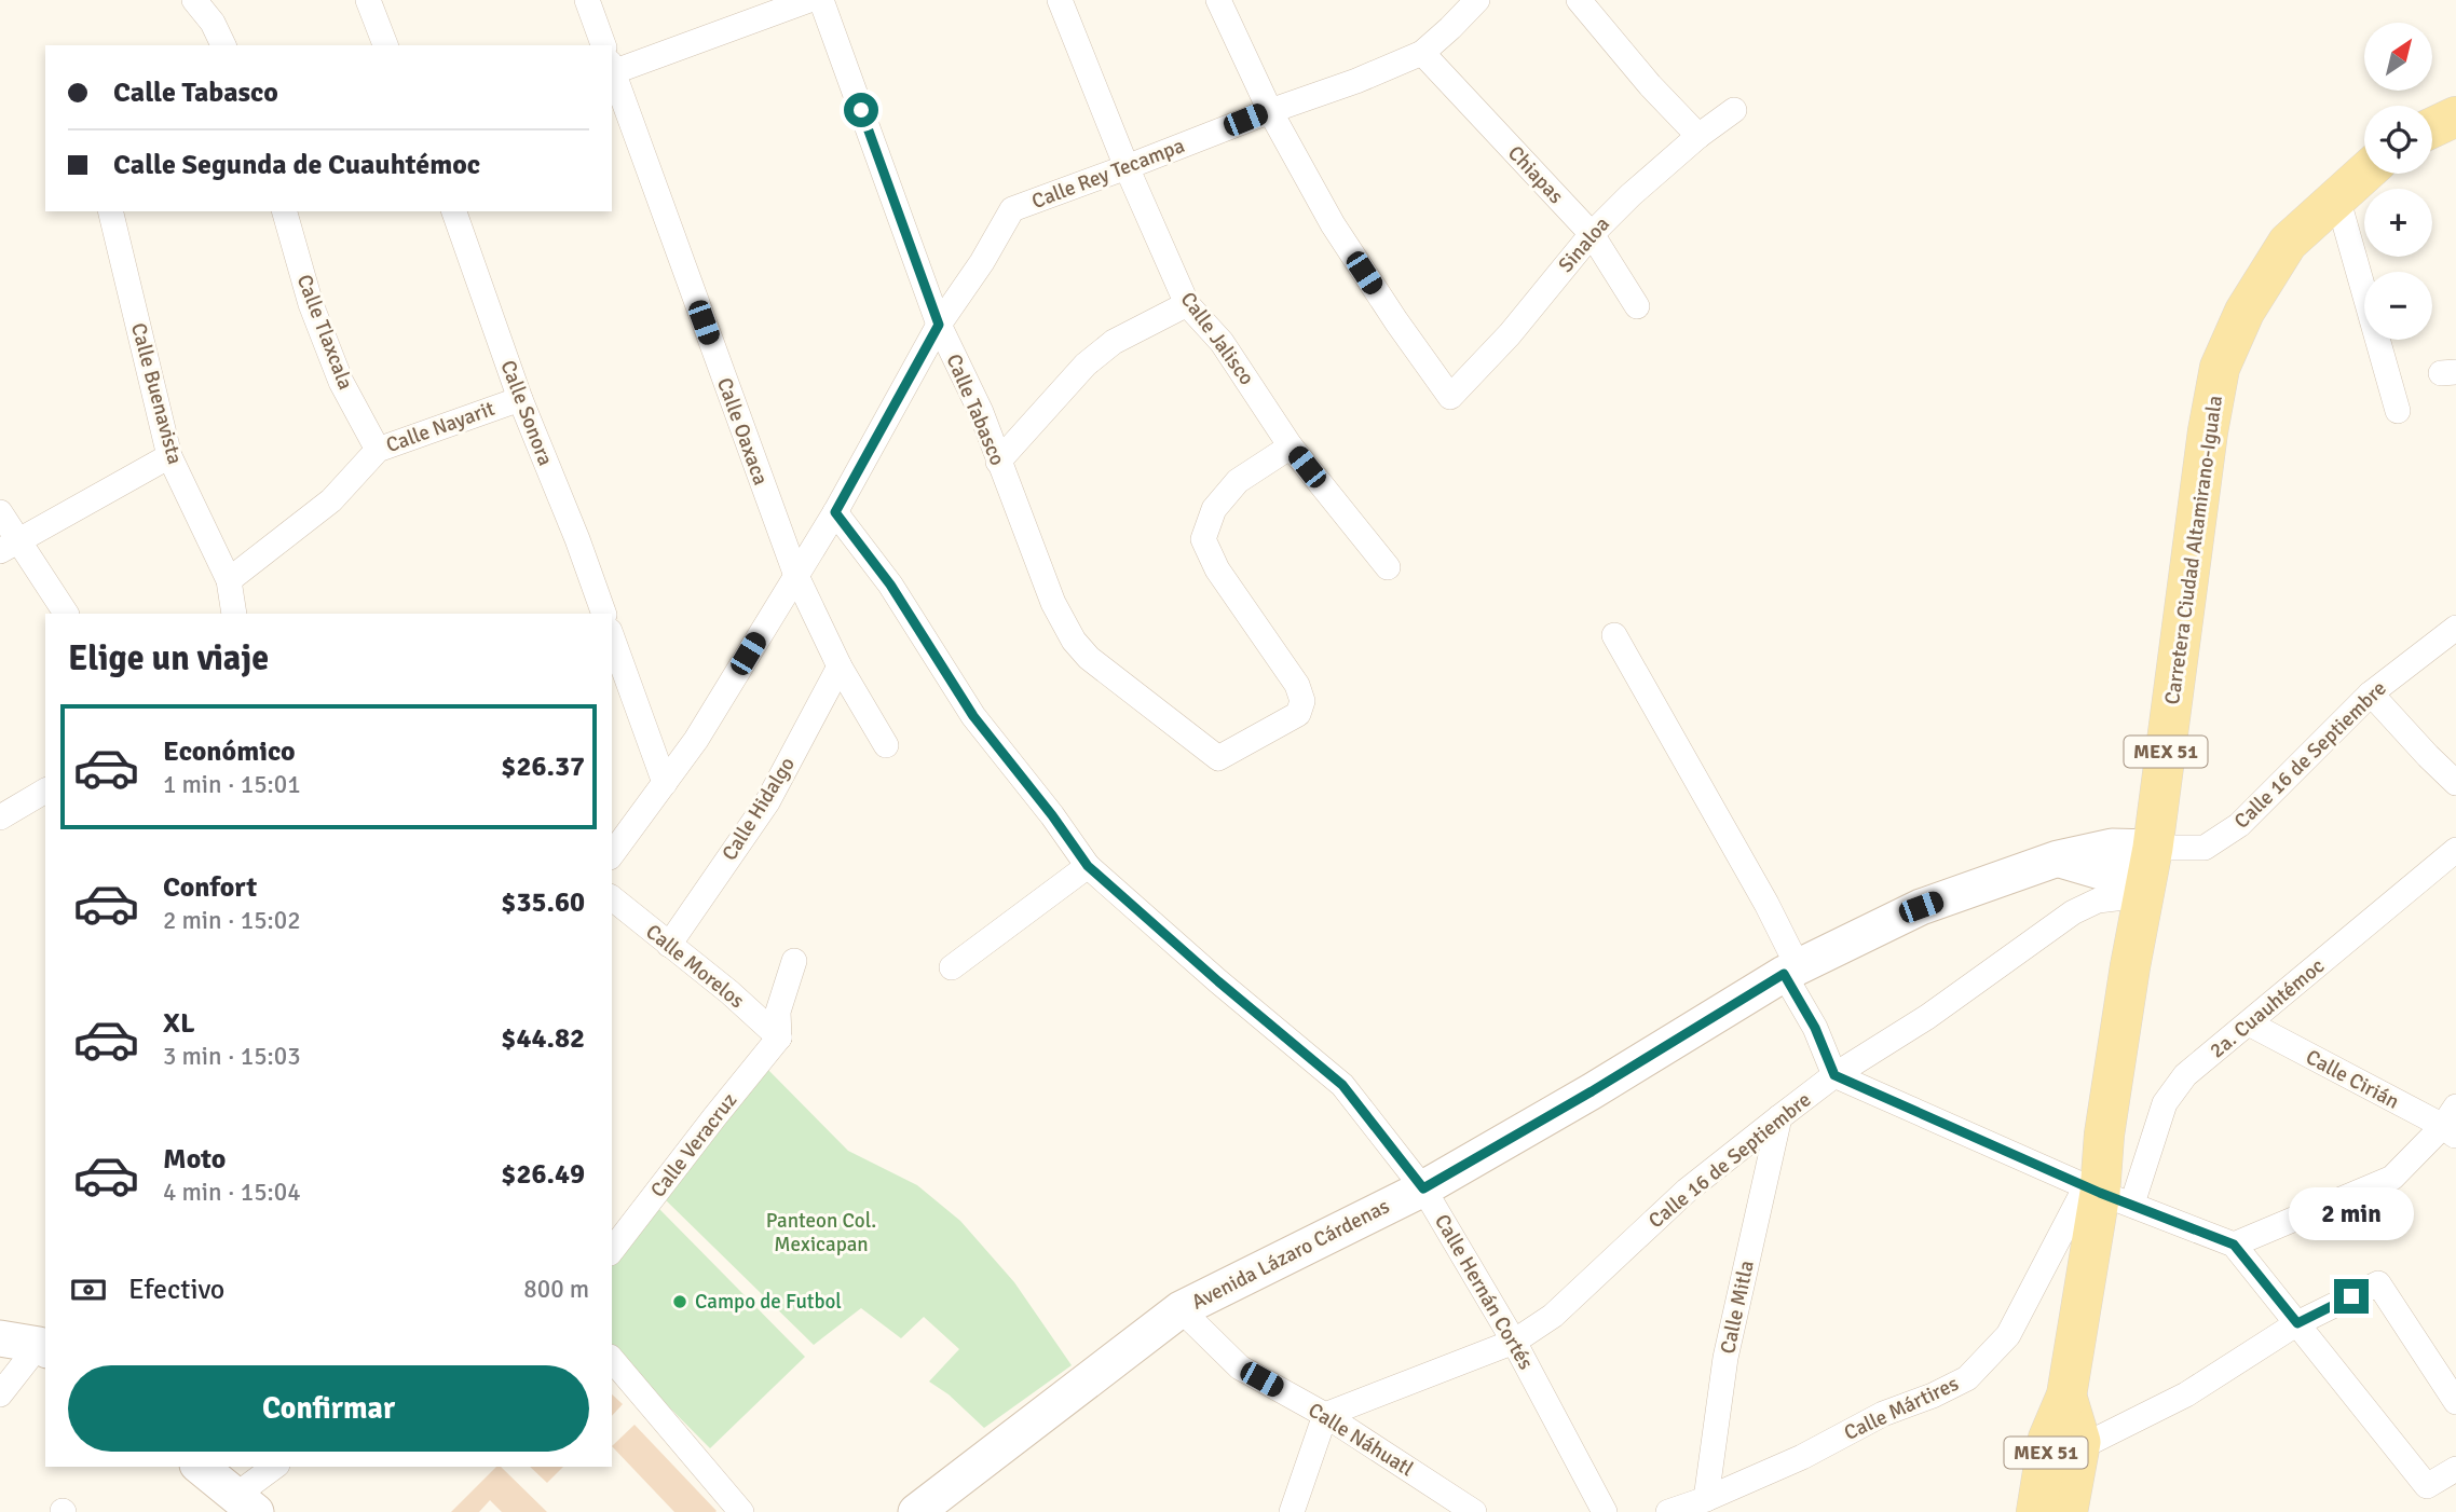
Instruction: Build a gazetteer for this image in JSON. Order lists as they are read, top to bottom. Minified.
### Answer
{"streets":{"main road":["Carretera Ciudad Altamirano-Iguala","MEX 51","Avenida Lázaro Cárdenas"],"street":["Calle Rey Tecampa","Chiapas","Sinaloa","Calle Tlaxcala","Calle Jalisco","Calle Buenavista","Calle Tabasco","Calle Sonora","Calle Nayarit","Calle Oaxaca","Calle 16 de Septiembre","Calle Hidalgo","Calle Morelos","2a. Cuauhtémoc","Calle Cirián","Calle Veracruz","Calle Hernán Cortés","Calle Mitla","Calle Mártires","Calle Náhuatl"]},"crossings":[["Calle Rey Tecampa","Chiapas"],["Calle Rey Tecampa","Sinaloa"],["Calle Rey Tecampa","Calle Jalisco"],["Calle Rey Tecampa","Calle Tabasco"],["Calle Rey Tecampa","Calle Oaxaca"],["Calle Rey Tecampa","Calle Hernán Cortés"],["Chiapas","Sinaloa"],["Calle Tlaxcala","Calle Nayarit"],["Calle Jalisco","Calle Tabasco"],["Calle Buenavista","Calle Nayarit"],["Calle Sonora","Calle Nayarit"],["Calle Oaxaca","Calle Hidalgo"],["Carretera Ciudad Altamirano-Iguala","Calle 16 de Septiembre"],["Carretera Ciudad Altamirano-Iguala","2a. Cuauhtémoc"],["Carretera Ciudad Altamirano-Iguala","Avenida Lázaro Cárdenas"],["Carretera Ciudad Altamirano-Iguala","Calle Mártires"],["Calle 16 de Septiembre","Avenida Lázaro Cárdenas"],["Calle 16 de Septiembre","Calle Hernán Cortés"],["Calle 16 de Septiembre","Calle Mitla"],["Calle 16 de Septiembre","Calle Náhuatl"],["Calle Hidalgo","Calle Morelos"],["Calle Morelos","Calle Veracruz"],["2a. Cuauhtémoc","Calle Cirián"],["2a. Cuauhtémoc","Calle Mártires"],["Avenida Lázaro Cárdenas","Calle Hernán Cortés"],["Avenida Lázaro Cárdenas","Calle Náhuatl"],["Calle Mitla","Calle Mártires"]],"parks":["Panteon Col. Mexicapan"],"places":["Campo de Futbol"],"north":"top right","page":{"map_buttons":["+","−"],"banner":["Calle Tabasco","Calle Segunda de Cuauhtémoc"],"heading":"Elige un viaje","list":[{"name":"Económico","note":"1 min · 15:01","value":"$26.37"},{"name":"Confort","note":"2 min · 15:02","value":"$35.60"},{"name":"XL","note":"3 min · 15:03","value":"$44.82"},{"name":"Moto","note":"4 min · 15:04","value":"$26.49"}],"bubble":"2 min","pay":["Efectivo","800 m"],"buttons":"Confirmar"}}
